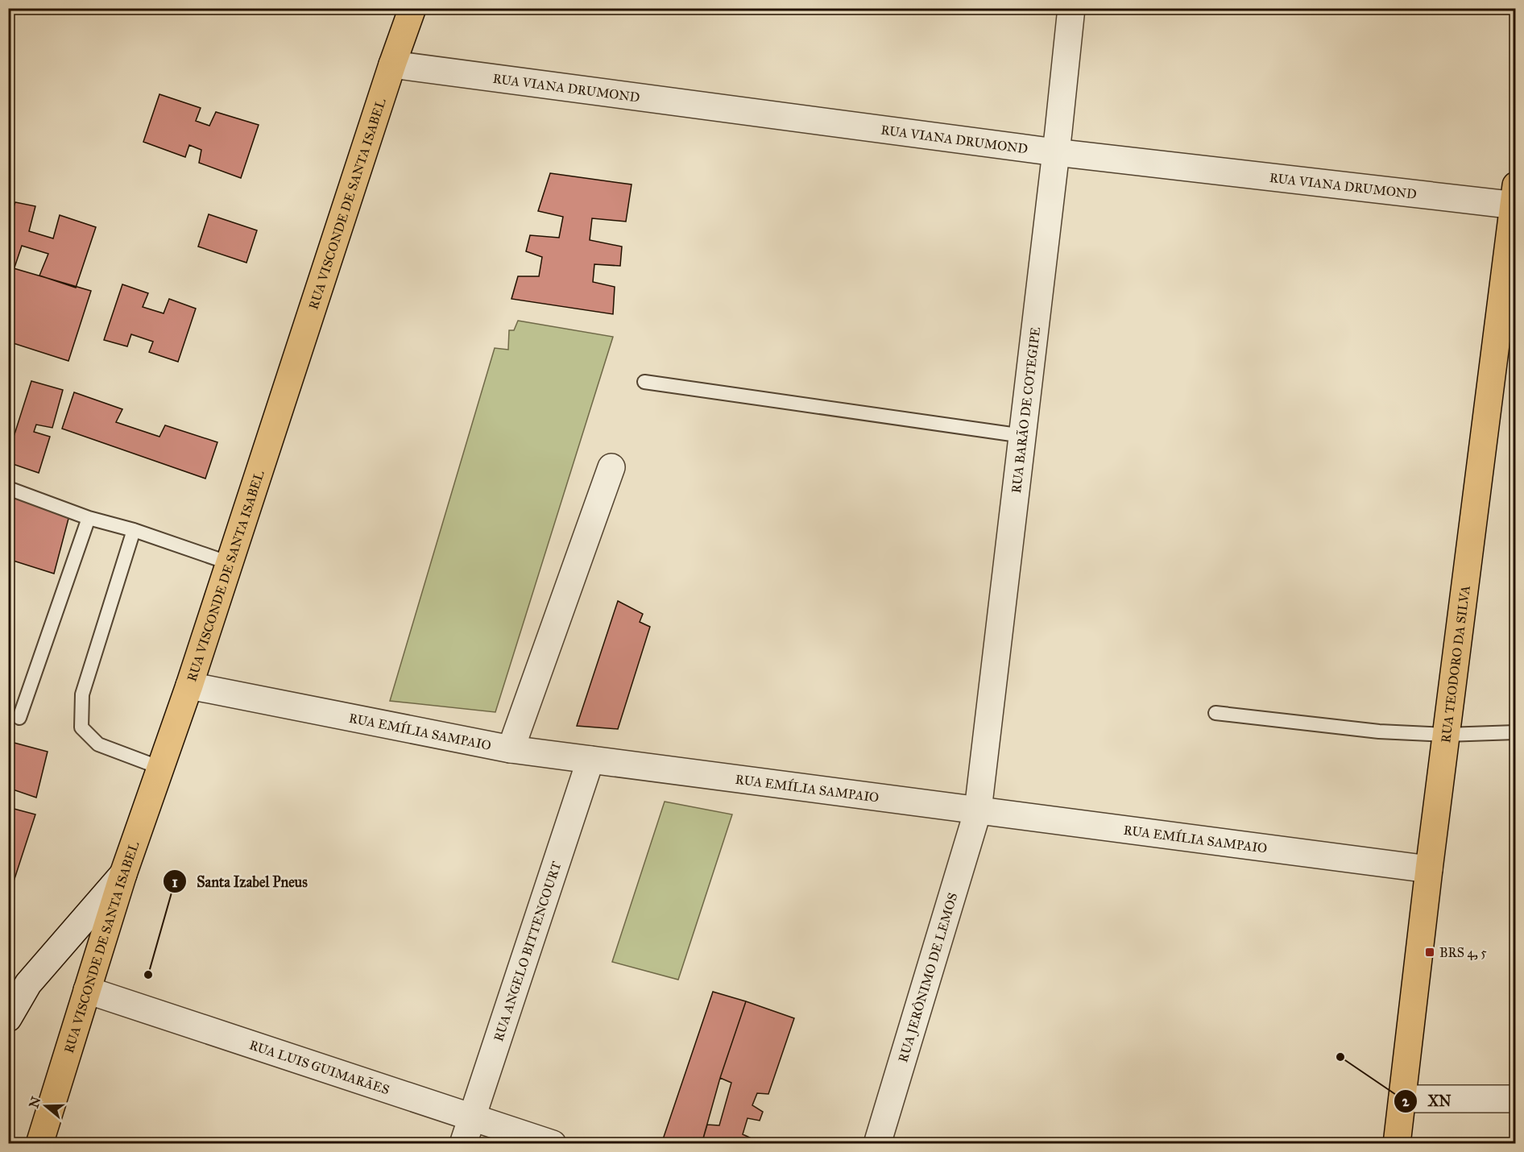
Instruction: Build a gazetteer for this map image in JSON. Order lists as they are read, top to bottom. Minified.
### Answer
{"streets":{"main road":["RUA VISCONDE DE SANTA ISABEL","RUA TEODORO DA SILVA"],"street":["RUA VIANA DRUMOND","RUA BARÃO DE COTEGIPE","RUA EMÍLIA SAMPAIO","RUA ANGELO BITTENCOURT","RUA JERÔNIMO DE LEMOS","RUA LUIS GUIMARÃES"]},"crossings":[["RUA VIANA DRUMOND","RUA VISCONDE DE SANTA ISABEL"],["RUA VIANA DRUMOND","RUA BARÃO DE COTEGIPE"],["RUA VIANA DRUMOND","RUA TEODORO DA SILVA"],["RUA VISCONDE DE SANTA ISABEL","RUA EMÍLIA SAMPAIO"],["RUA VISCONDE DE SANTA ISABEL","RUA LUIS GUIMARÃES"],["RUA BARÃO DE COTEGIPE","RUA EMÍLIA SAMPAIO"],["RUA BARÃO DE COTEGIPE","RUA JERÔNIMO DE LEMOS"],["RUA TEODORO DA SILVA","RUA EMÍLIA SAMPAIO"],["RUA EMÍLIA SAMPAIO","RUA ANGELO BITTENCOURT"],["RUA EMÍLIA SAMPAIO","RUA JERÔNIMO DE LEMOS"],["RUA ANGELO BITTENCOURT","RUA LUIS GUIMARÃES"]],"places":{"transit":["BRS 4, 5"],"other":["Santa Izabel Pneus","XN"]},"north":"left"}
